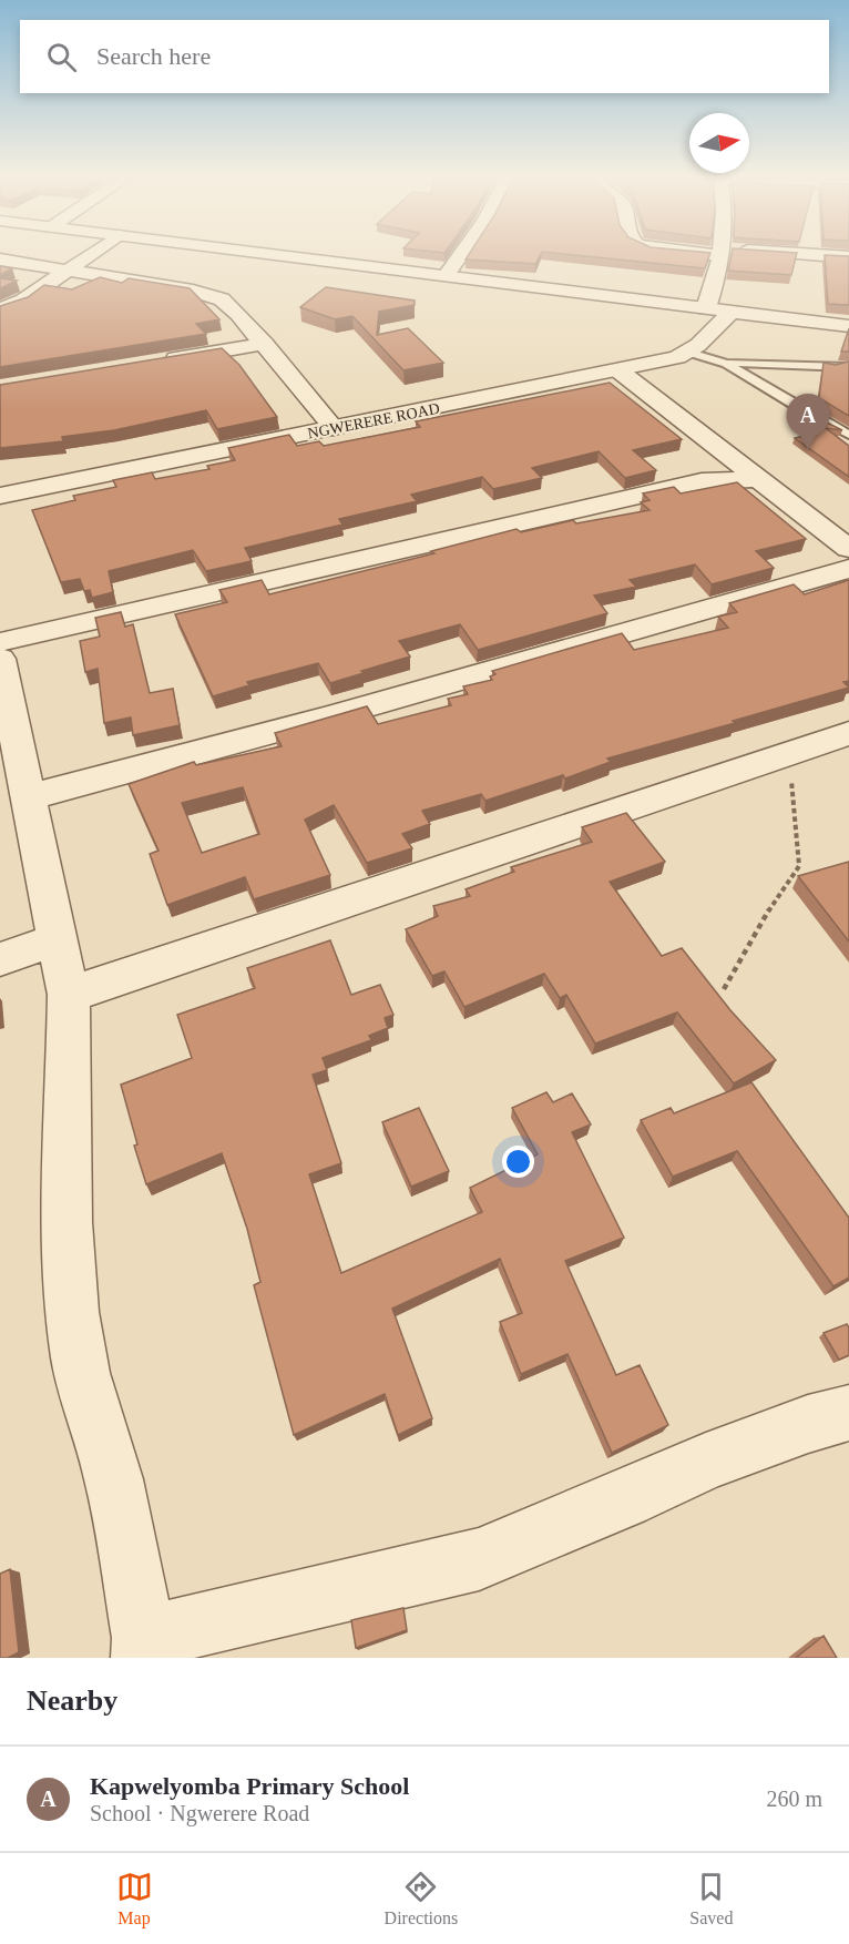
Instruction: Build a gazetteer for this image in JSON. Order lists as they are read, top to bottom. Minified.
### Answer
{"streets":{"street":["NGWERERE ROAD"]},"north":"right","page":{"search":"Search here","pins":"A","heading":"Nearby","list":[{"mark":"A","name":"Kapwelyomba Primary School","note":"School · Ngwerere Road","value":"260 m"}],"nav":["Map","Directions","Saved"]}}
